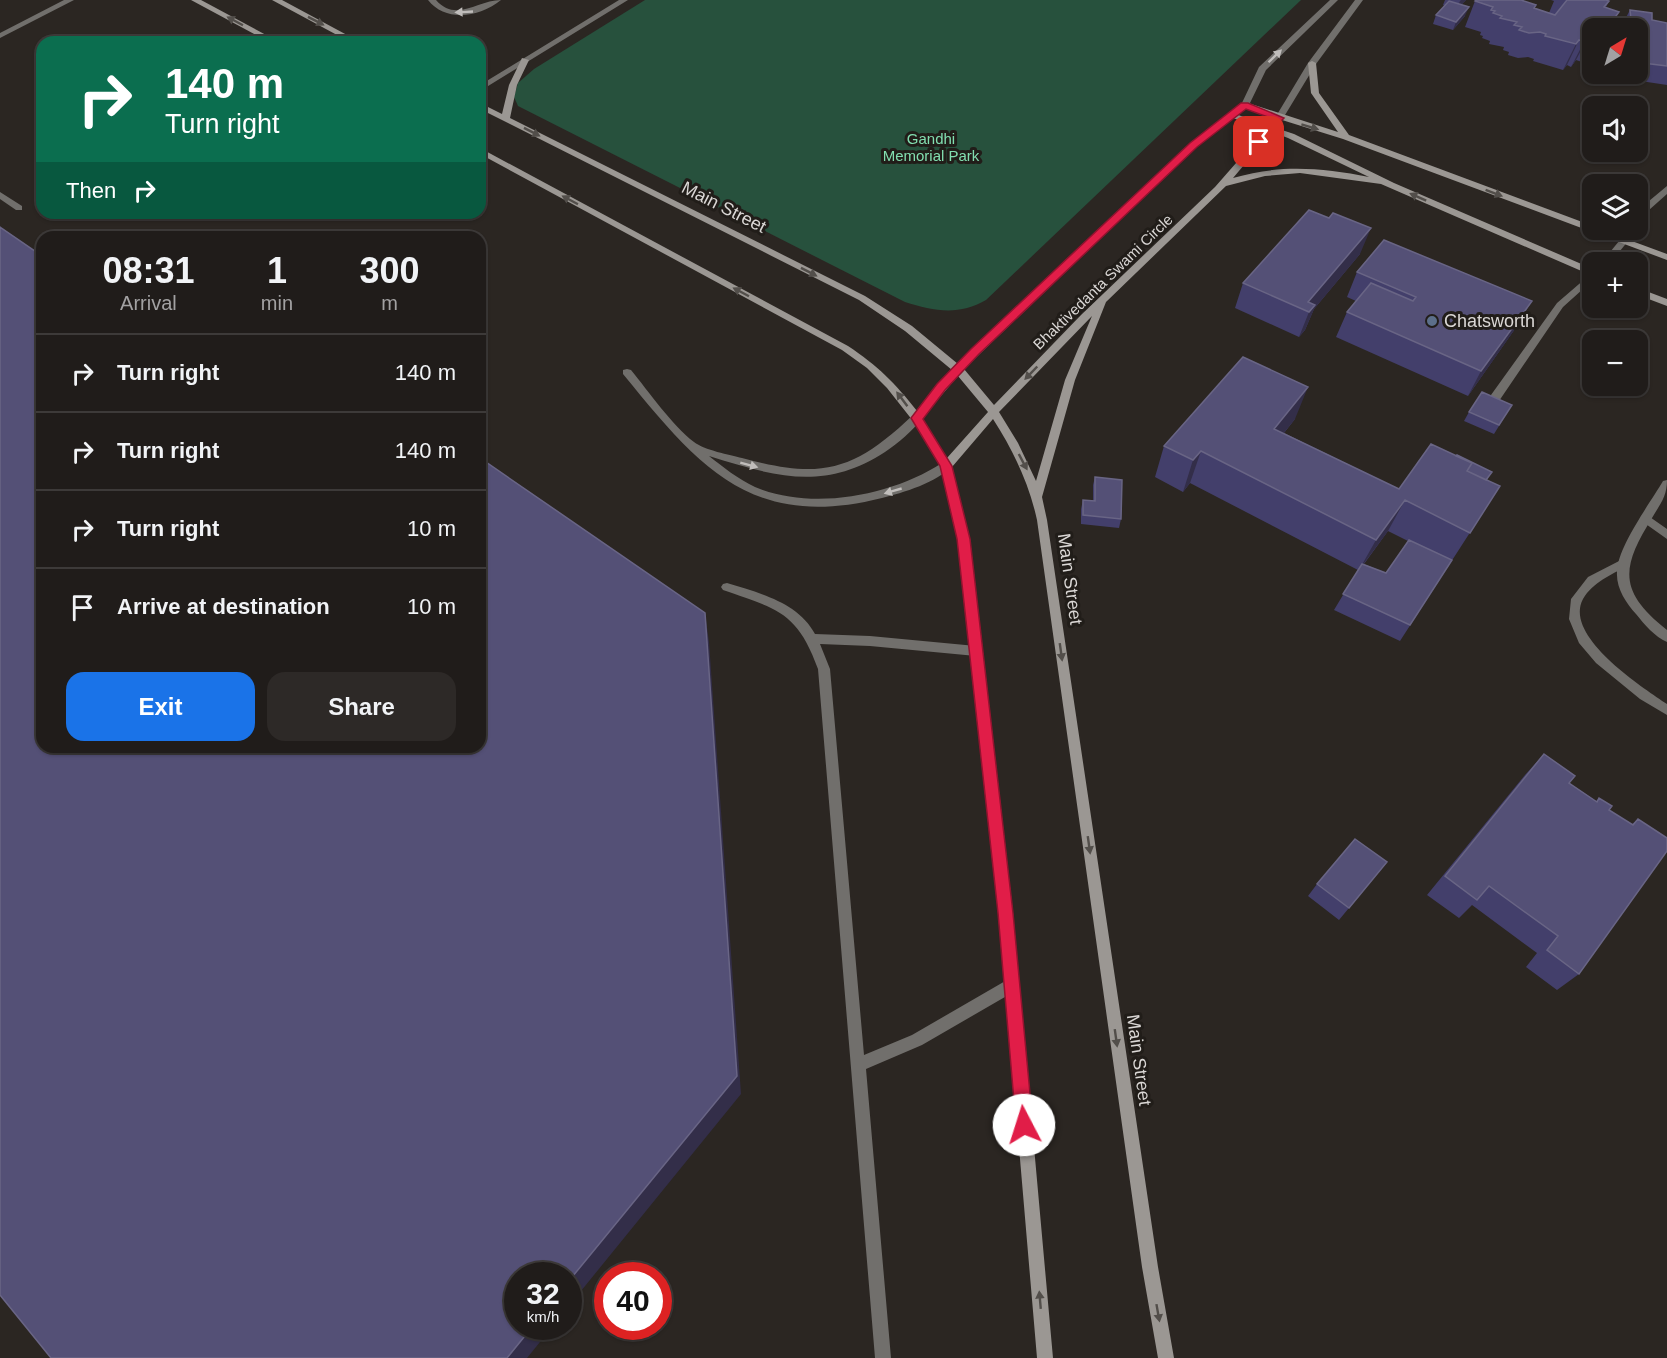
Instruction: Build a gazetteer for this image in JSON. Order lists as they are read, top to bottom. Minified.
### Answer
{"streets":{"street":["Main Street","Bhaktivedanta Swami Circle"]},"crossings":[["Main Street","Bhaktivedanta Swami Circle"]],"parks":["Gandhi Memorial Park"],"places":["Chatsworth"],"north":"top right","page":{"map_buttons":["+","−"],"turn":["140 m","Turn right"],"then":"Then","eta":["08:31","Arrival","1","min","300","m"],"list":[{"name":"Turn right","value":"140 m"},{"name":"Turn right","value":"140 m"},{"name":"Turn right","value":"10 m"},{"name":"Arrive at destination","value":"10 m"}],"buttons":["Exit","Share"],"speed":"32 km/h","limit":"40"}}
